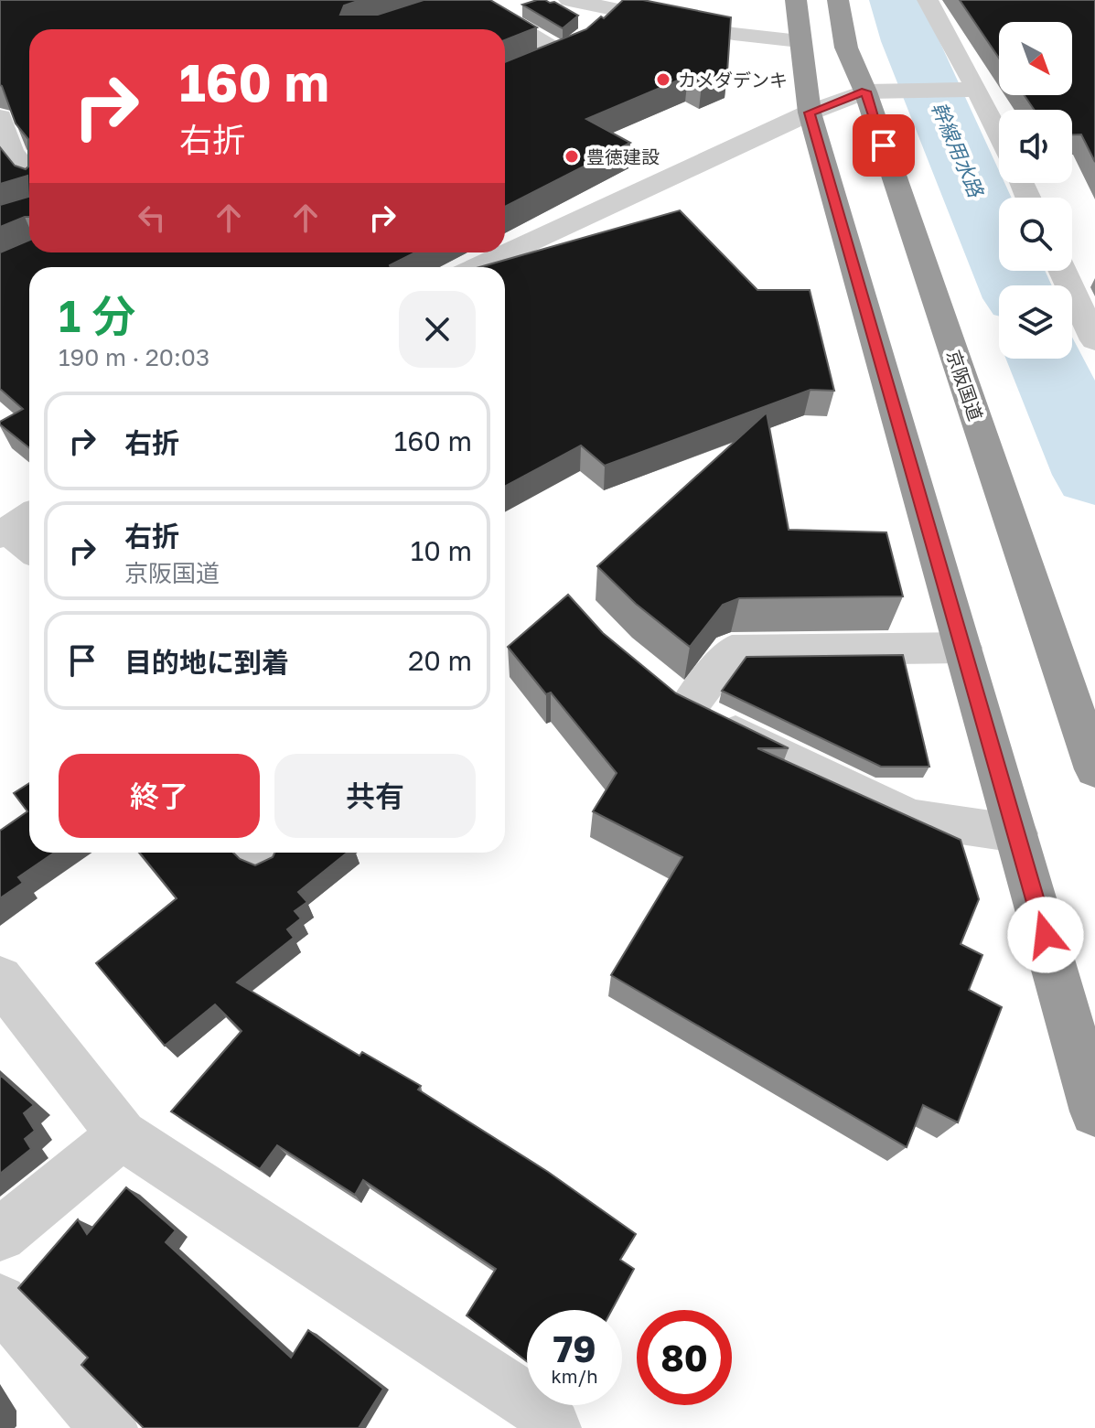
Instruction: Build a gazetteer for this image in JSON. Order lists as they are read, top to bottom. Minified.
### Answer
{"streets":{"highway":["京阪国道"]},"water":["幹線用水路"],"places":["カメダデンキ","豊徳建設"],"north":"bottom right","page":{"turn":["160 m","右折"],"heading":["1 分","190 m · 20:03"],"list":[{"name":"右折","value":"160 m"},{"name":"右折","note":"京阪国道","value":"10 m"},{"name":"目的地に到着","value":"20 m"}],"buttons":["終了","共有"],"speed":"79 km/h","limit":"80"}}
